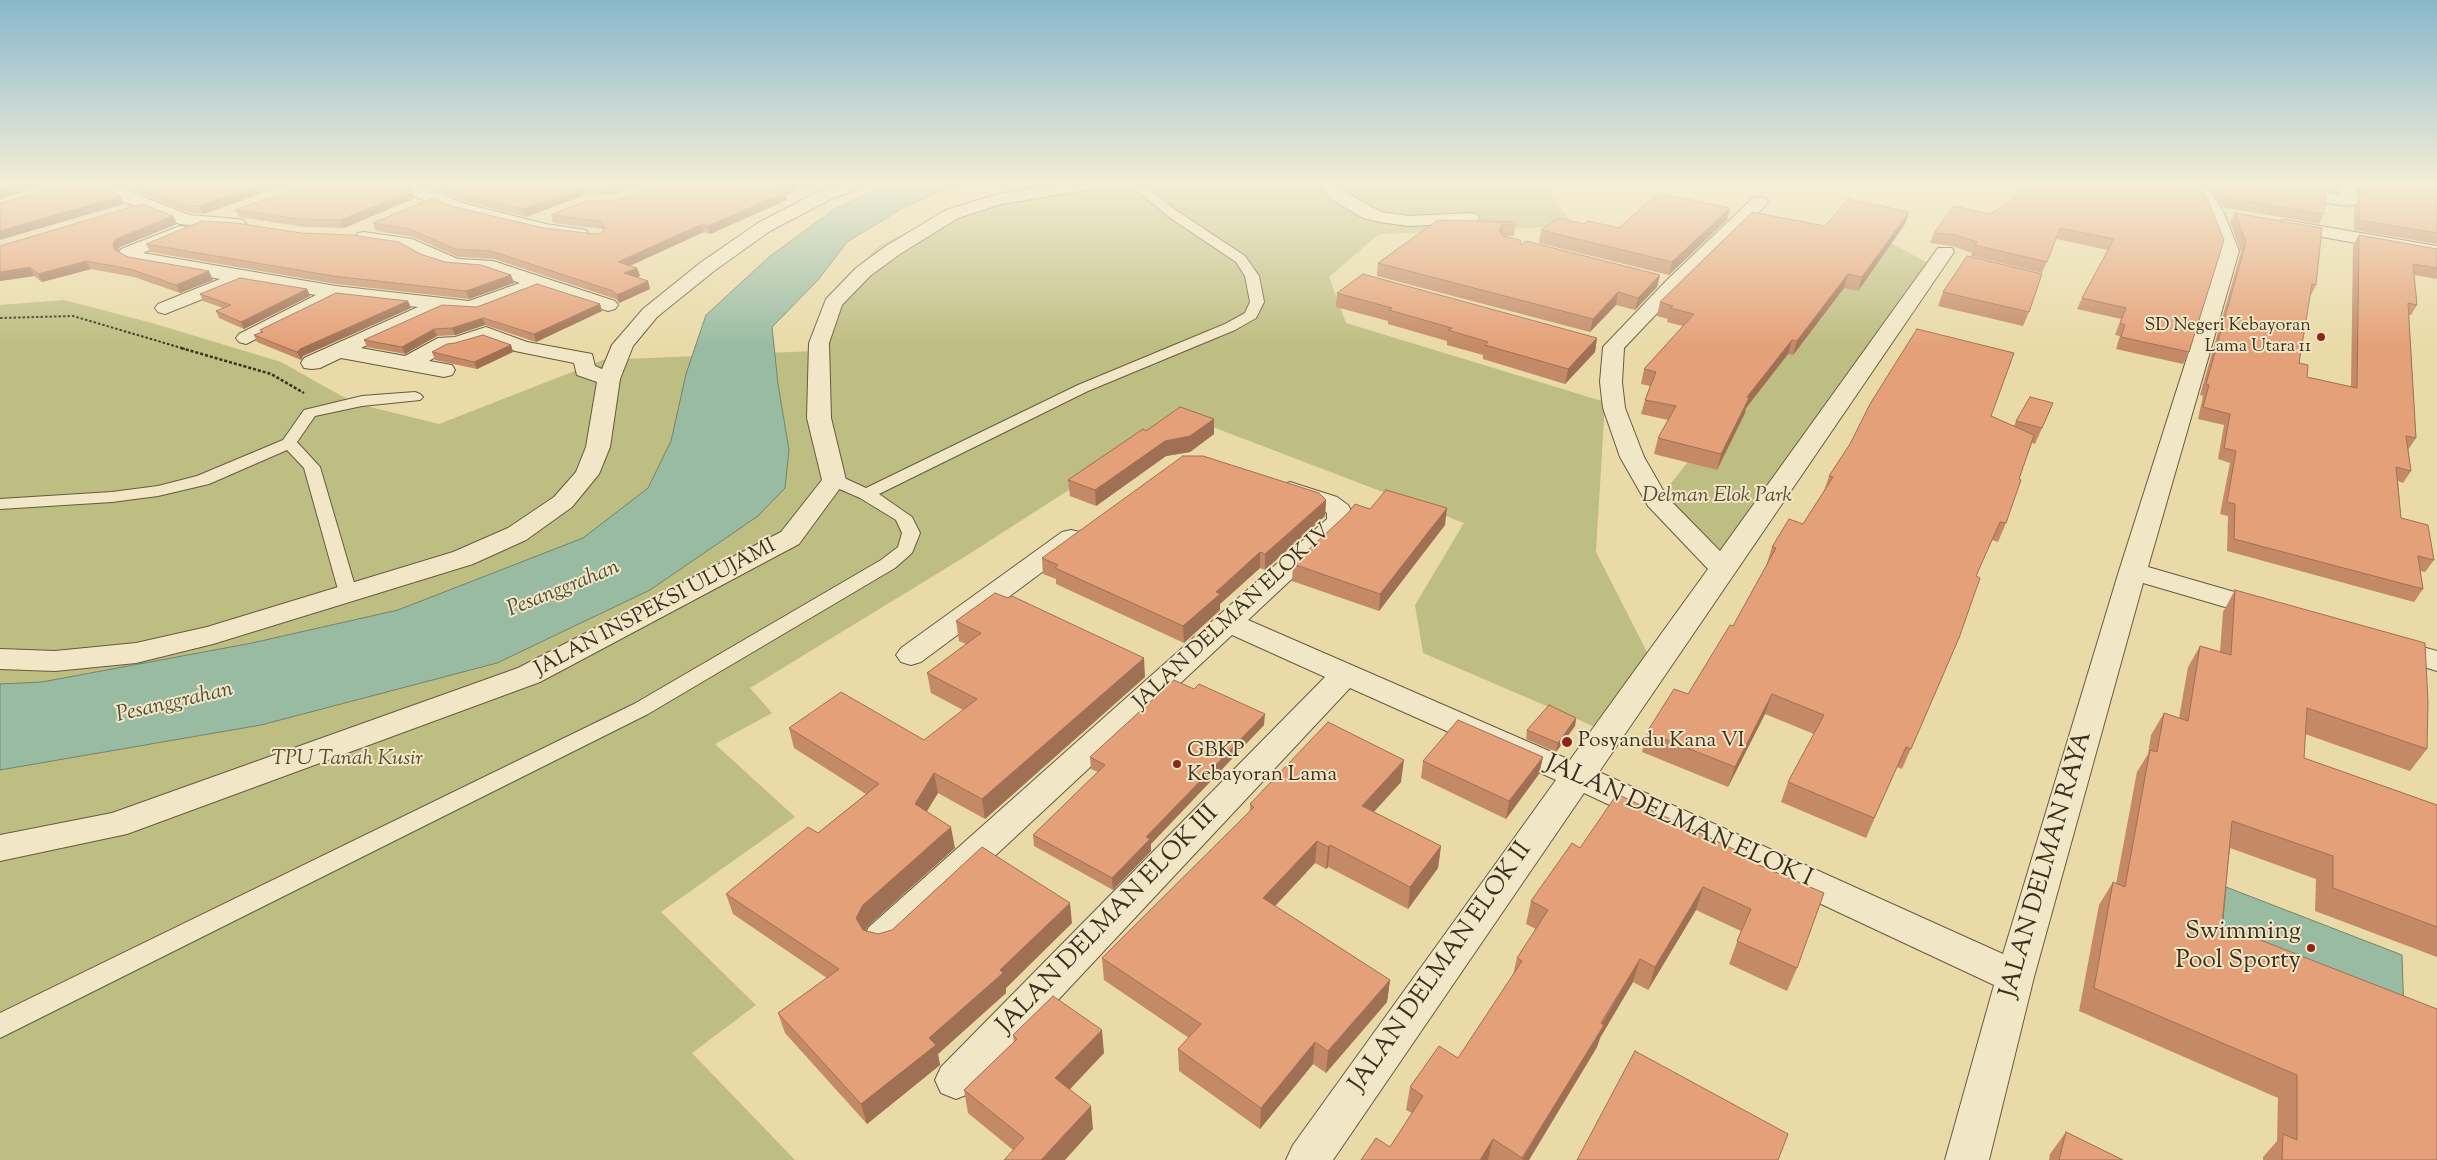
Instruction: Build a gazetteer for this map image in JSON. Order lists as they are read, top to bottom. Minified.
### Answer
{"streets":{"street":["JALAN INSPEKSI ULUJAMI","JALAN DELMAN ELOK IV","JALAN DELMAN ELOK I","JALAN DELMAN RAYA","JALAN DELMAN ELOK III","JALAN DELMAN ELOK II"]},"crossings":[["JALAN DELMAN ELOK IV","JALAN DELMAN ELOK I"],["JALAN DELMAN ELOK I","JALAN DELMAN RAYA"],["JALAN DELMAN ELOK I","JALAN DELMAN ELOK III"],["JALAN DELMAN ELOK I","JALAN DELMAN ELOK II"]],"water":["Pesanggrahan"],"parks":["Delman Elok Park","TPU Tanah Kusir"],"places":["SD Negeri Kebayoran Lama Utara 11","Posyandu Kana VI","GBKP Kebayoran Lama","Swimming Pool Sporty"]}
